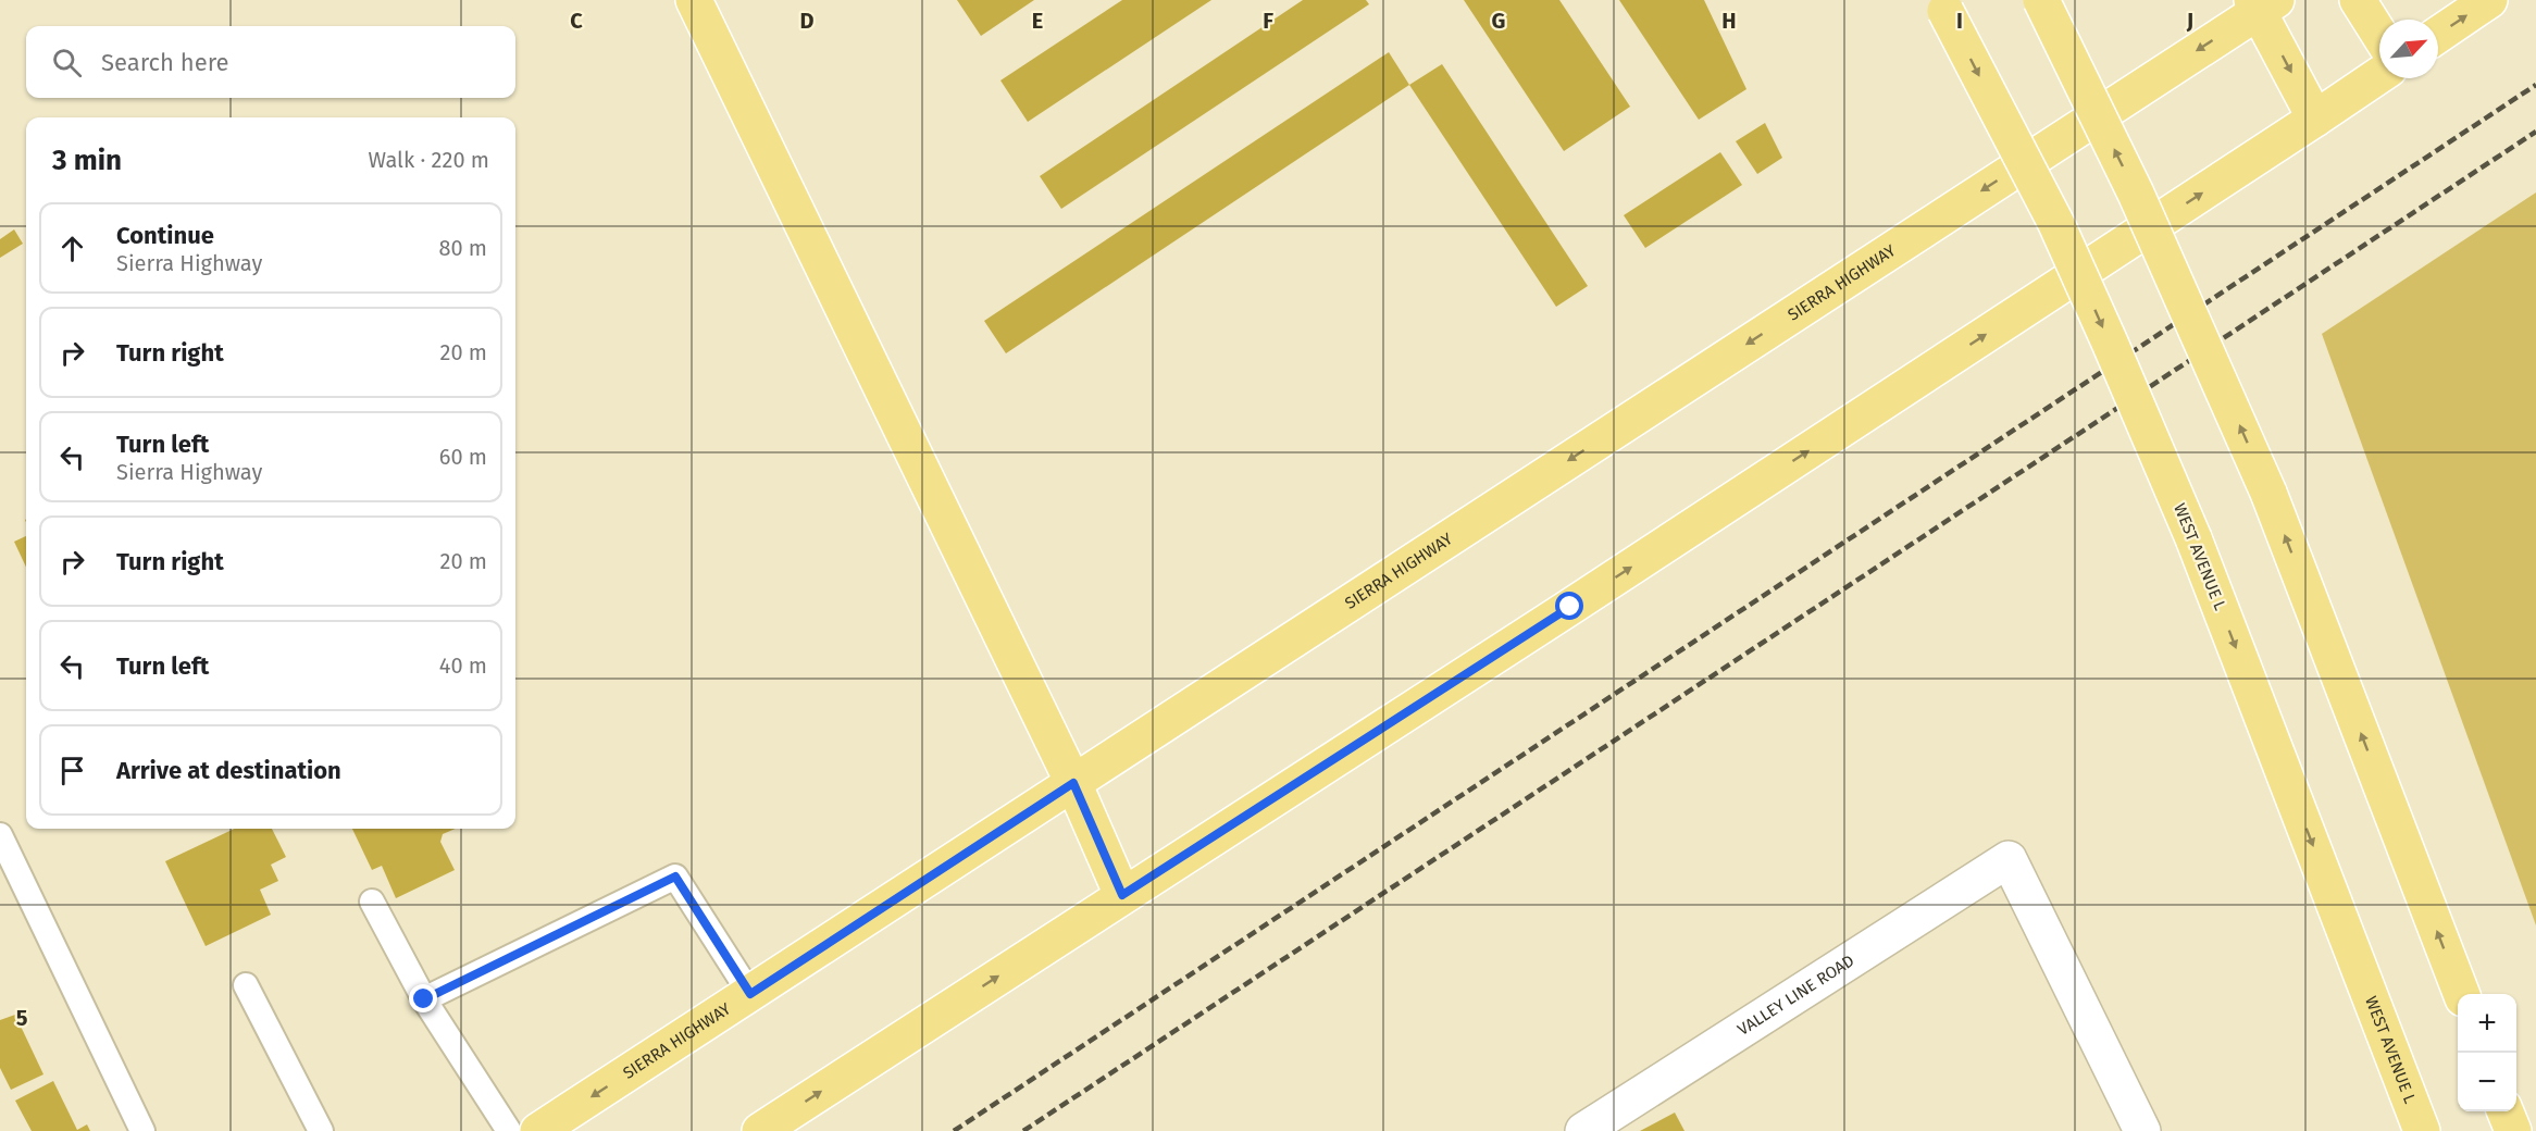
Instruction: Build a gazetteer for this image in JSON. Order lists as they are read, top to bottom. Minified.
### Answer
{"streets":{"main road":["SIERRA HIGHWAY","WEST AVENUE L"],"street":["VALLEY LINE ROAD"]},"north":"top right","page":{"search":"Search here","heading":["3 min","Walk · 220 m"],"list":[["Continue","Sierra Highway","80 m"],["Turn right","20 m"],["Turn left","Sierra Highway","60 m"],["Turn right","20 m"],["Turn left","40 m"],"Arrive at destination"],"map_buttons":["+","−"]},"grid":{"columns":["C","D","E","F","G","H","I","J"],"rows":["5"]}}
